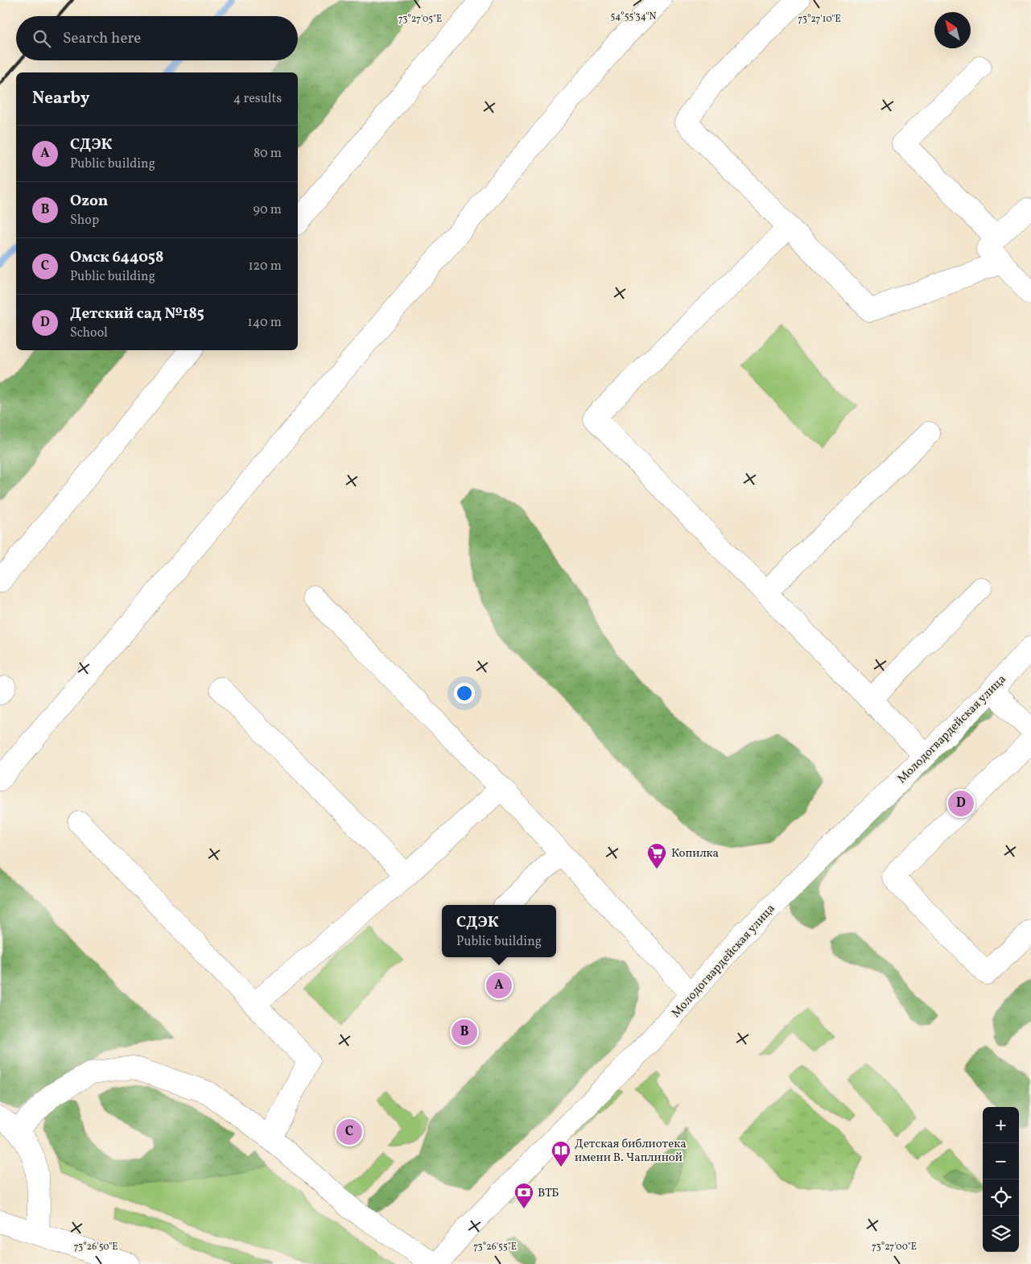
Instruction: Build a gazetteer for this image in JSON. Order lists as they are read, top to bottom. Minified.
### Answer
{"streets":{"street":["Молодогвардейская улица"]},"places":{"supermarket":["Копилка"],"library":["Детская библиотека имени В. Чаплиной"],"bank":["ВТБ"]},"north":"top left","page":{"search":"Search here","heading":["Nearby","4 results"],"list":[{"mark":"A","name":"СДЭК","note":"Public building","value":"80 m"},{"mark":"B","name":"Ozon","note":"Shop","value":"90 m"},{"mark":"C","name":"Омск 644058","note":"Public building","value":"120 m"},{"mark":"D","name":"Детский сад №185","note":"School","value":"140 m"}],"pins":["D","A","B","C"],"popup":["СДЭК","Public building"],"map_buttons":["+","−"]},"coordinates":["54°55'34\"N","73°27'05\"E","73°27'10\"E","73°26'50\"E","73°26'55\"E","73°27'00\"E"]}
